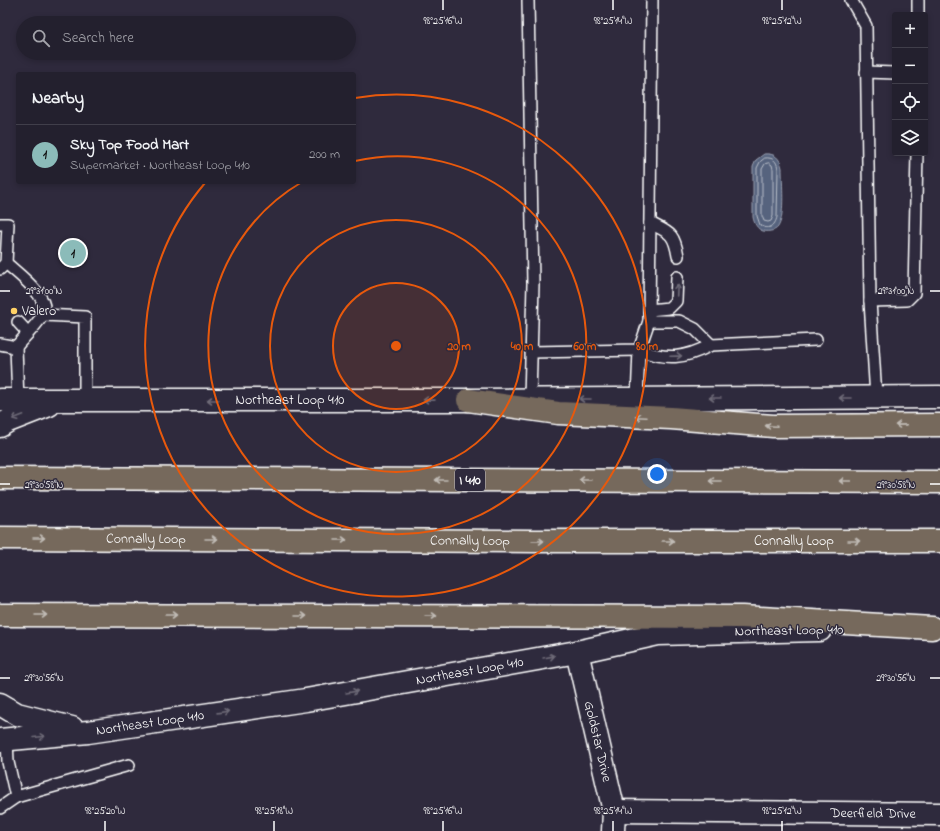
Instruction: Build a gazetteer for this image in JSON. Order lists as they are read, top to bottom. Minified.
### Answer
{"streets":{"highway":["I 410","Connally Loop"],"main road":["Northeast Loop 410","Goldstar Drive","Deerfield Drive"]},"crossings":[["Northeast Loop 410","Goldstar Drive"],["Goldstar Drive","Deerfield Drive"]],"places":["Valero"],"page":{"map_buttons":["+","−"],"search":"Search here","heading":"Nearby","list":[{"mark":"1","name":"Sky Top Food Mart","note":"Supermarket · Northeast Loop 410","value":"200 m"}],"pins":"1"},"coordinates":["98°25'16\"W","98°25'14\"W","98°25'12\"W","29°31'00\"N","29°30'58\"N","29°30'56\"N","98°25'20\"W","98°25'18\"W"],"rings":["20 m","40 m","60 m","80 m"]}
